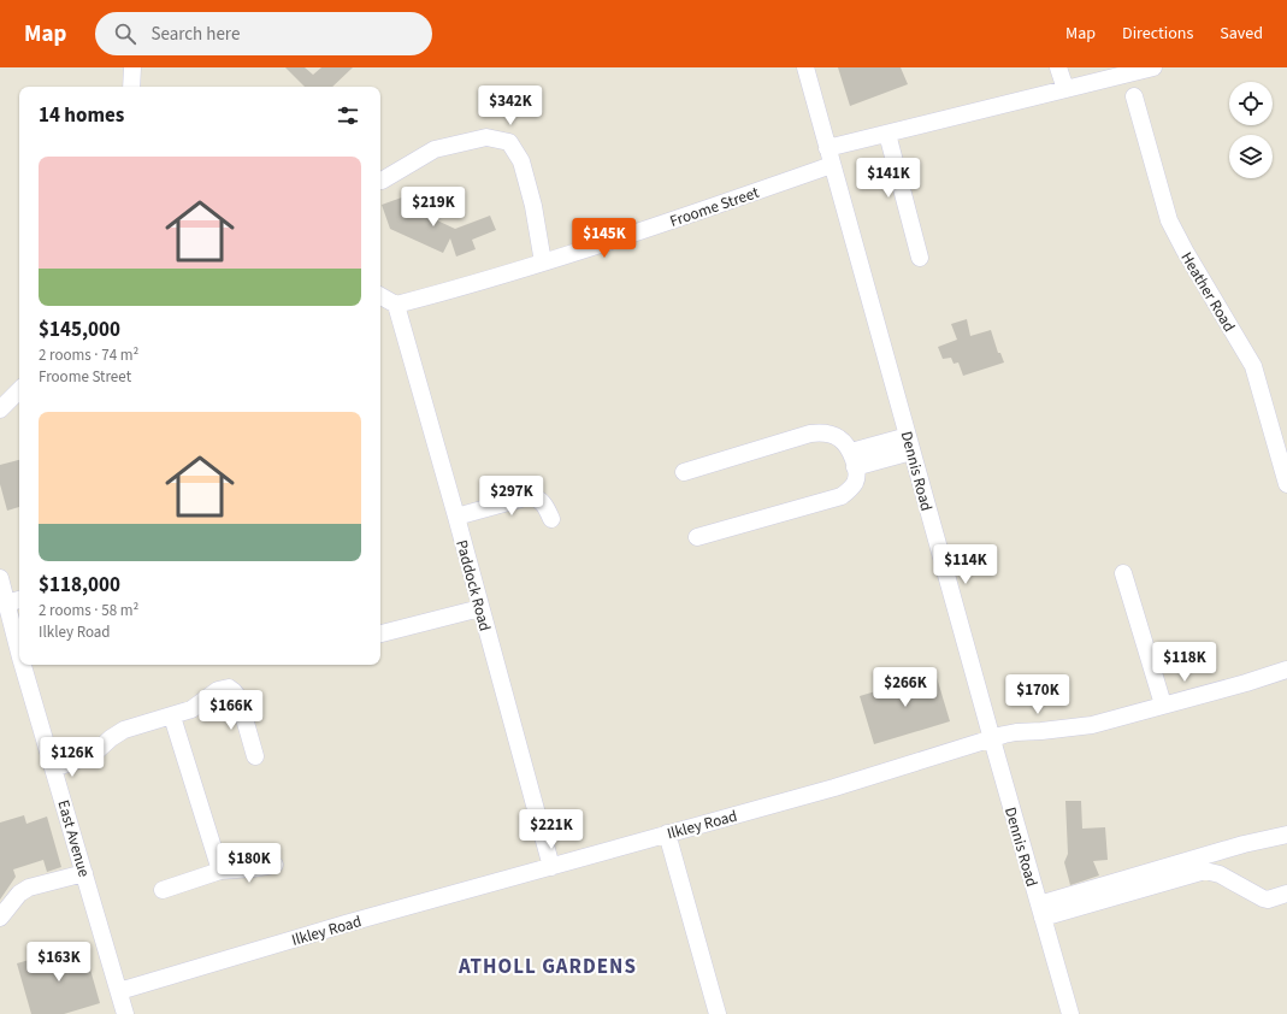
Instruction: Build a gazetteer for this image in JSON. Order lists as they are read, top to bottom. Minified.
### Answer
{"streets":{"street":["Froome Street","Heather Road","Dennis Road","Paddock Road","Ilkley Road","East Avenue"]},"crossings":[["Froome Street","Dennis Road"],["Froome Street","Paddock Road"],["Dennis Road","Ilkley Road"],["Paddock Road","Ilkley Road"],["Ilkley Road","East Avenue"]],"districts":["ATHOLL GARDENS"],"page":{"header":"Map","search":"Search here","nav":["Map","Directions","Saved"],"price":["$342K","$141K","$219K","$145K","$297K","$114K","$118K","$266K","$170K","$166K","$126K","$221K","$180K","$163K"],"heading":"14 homes","list":[{"name":"$145,000","note":"2 rooms · 74 m² · Froome Street"},{"name":"$118,000","note":"2 rooms · 58 m² · Ilkley Road"}]}}
